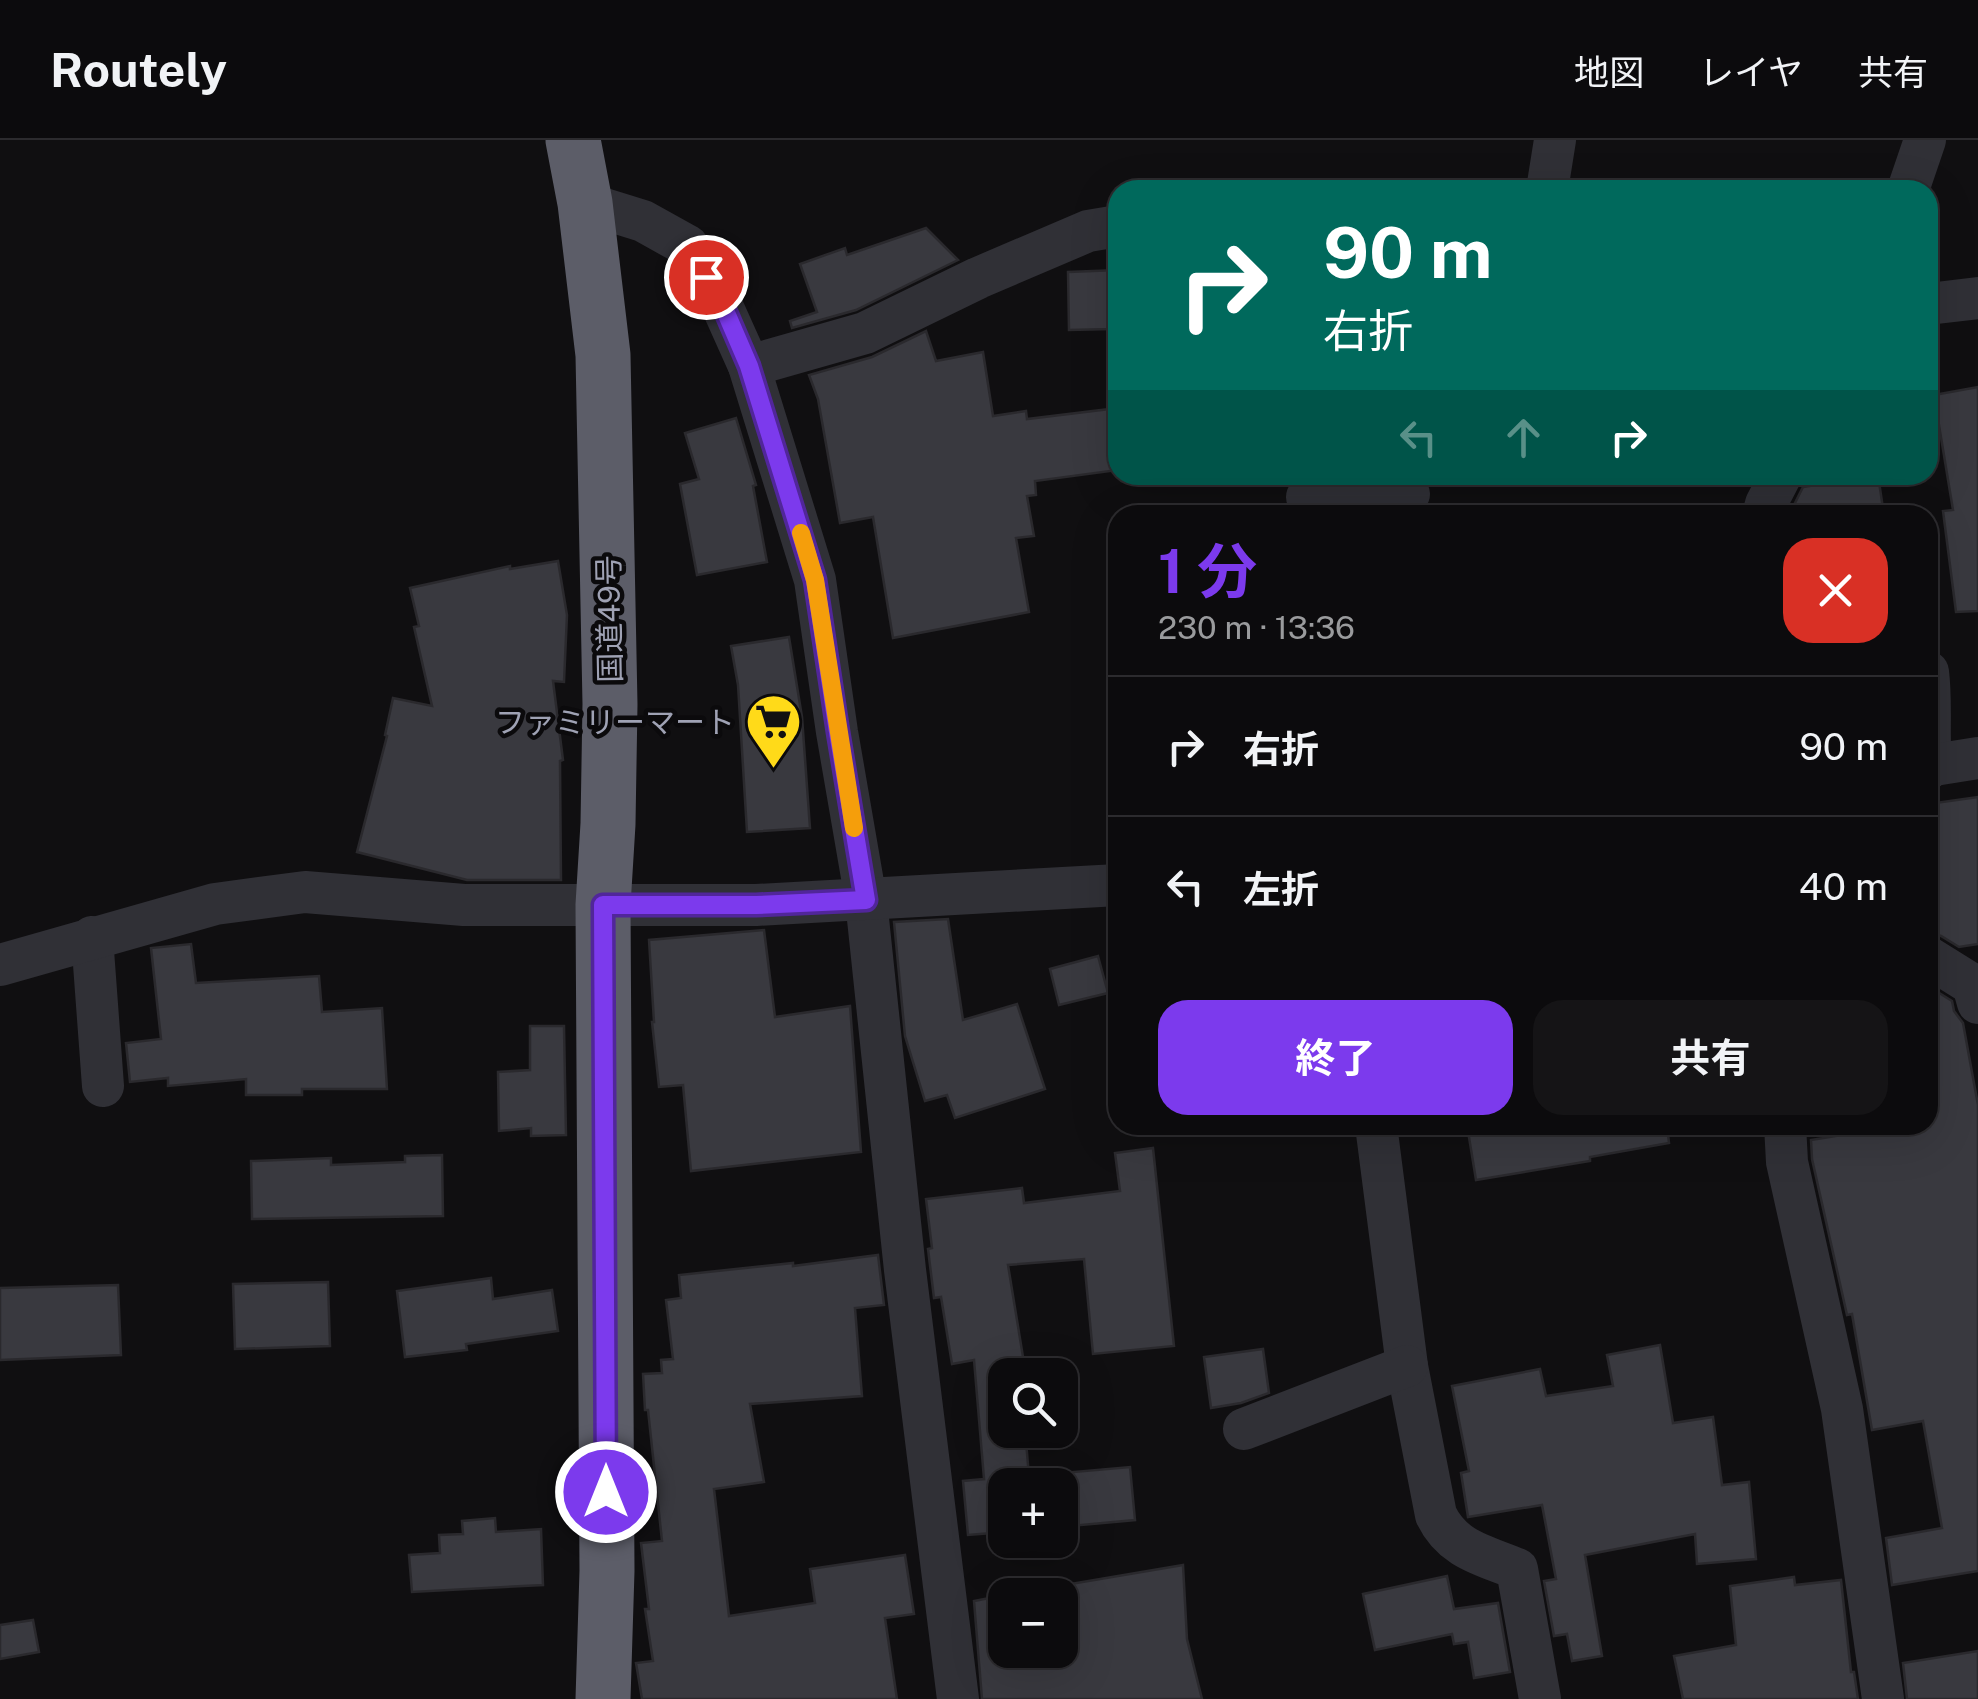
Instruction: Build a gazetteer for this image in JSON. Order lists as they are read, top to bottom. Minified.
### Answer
{"streets":{"highway":["国道49号"]},"places":{"supermarket":["ファミリーマート"]},"page":{"header":"Routely","nav":["地図","レイヤ","共有"],"turn":["90 m","右折"],"heading":["1 分","230 m · 13:36"],"list":[{"name":"右折","value":"90 m"},{"name":"左折","value":"40 m"}],"buttons":["終了","共有"],"map_buttons":["+","−"]}}
